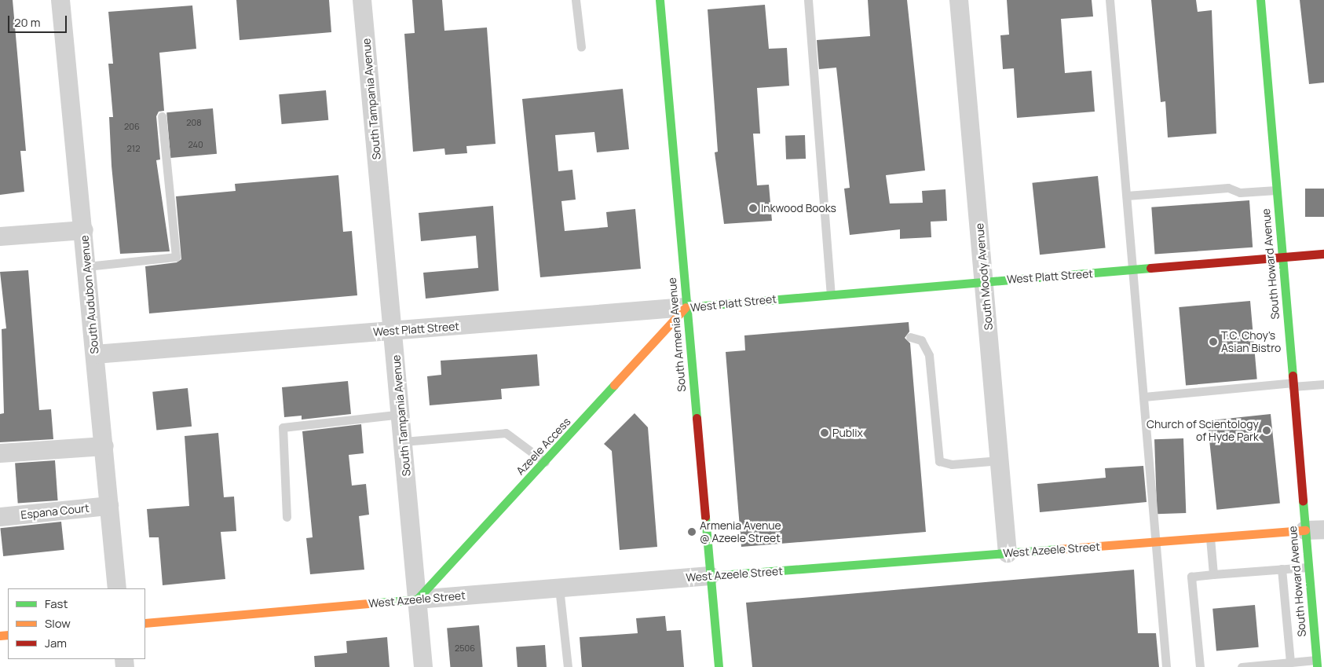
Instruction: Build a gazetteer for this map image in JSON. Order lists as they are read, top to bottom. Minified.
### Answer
{"streets":{"main road":["South Howard Avenue","West Platt Street","South Armenia Avenue","Azeele Access","West Azeele Street"],"street":["South Tampania Avenue","South Moody Avenue","South Audubon Avenue","Espana Court"]},"crossings":[["South Tampania Avenue","West Platt Street"],["South Tampania Avenue","Azeele Access"],["South Tampania Avenue","West Azeele Street"],["South Howard Avenue","West Platt Street"],["South Howard Avenue","West Azeele Street"],["South Moody Avenue","West Platt Street"],["South Moody Avenue","West Azeele Street"],["West Platt Street","South Audubon Avenue"],["West Platt Street","South Armenia Avenue"],["West Platt Street","Azeele Access"],["South Audubon Avenue","Espana Court"],["South Armenia Avenue","Azeele Access"],["South Armenia Avenue","West Azeele Street"],["Azeele Access","West Azeele Street"]],"places":["Inkwood Books","T.C. Choy's Asian Bistro","Church of Scientology of Hyde Park","Publix","Armenia Avenue @ Azeele Street"],"house_numbers":["208","206","240","212","2506"],"legend":["Fast","Slow","Jam"],"scale_bar":"20 m"}
